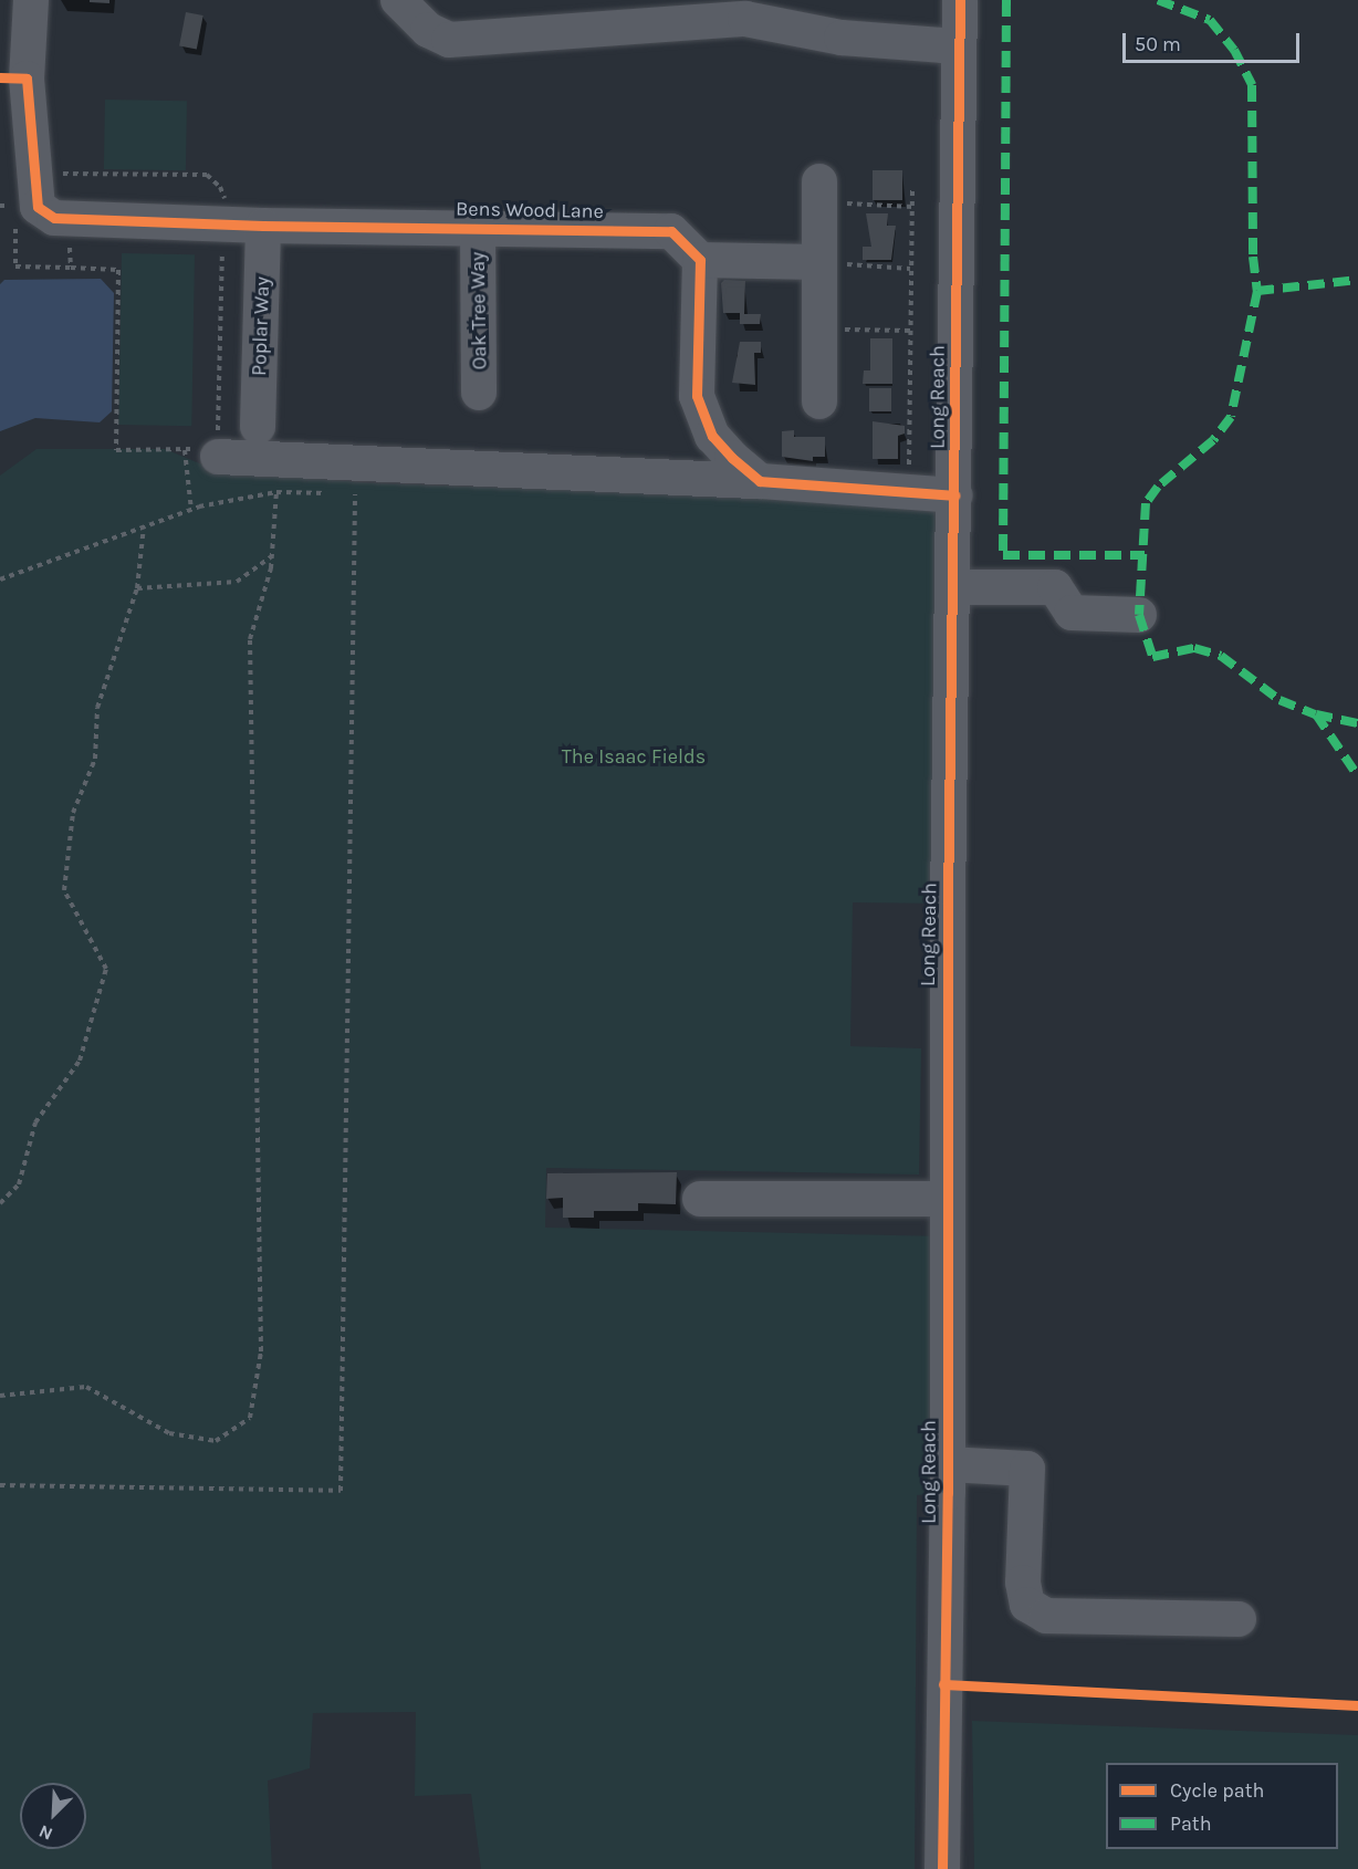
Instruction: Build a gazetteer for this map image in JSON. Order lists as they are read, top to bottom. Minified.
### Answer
{"streets":{"street":["Bens Wood Lane","Oak Tree Way","Poplar Way","Long Reach"]},"crossings":[["Bens Wood Lane","Oak Tree Way"],["Bens Wood Lane","Poplar Way"]],"parks":["The Isaac Fields"],"legend":["Cycle path","Path"],"scale_bar":"50 m","north":"bottom left"}
